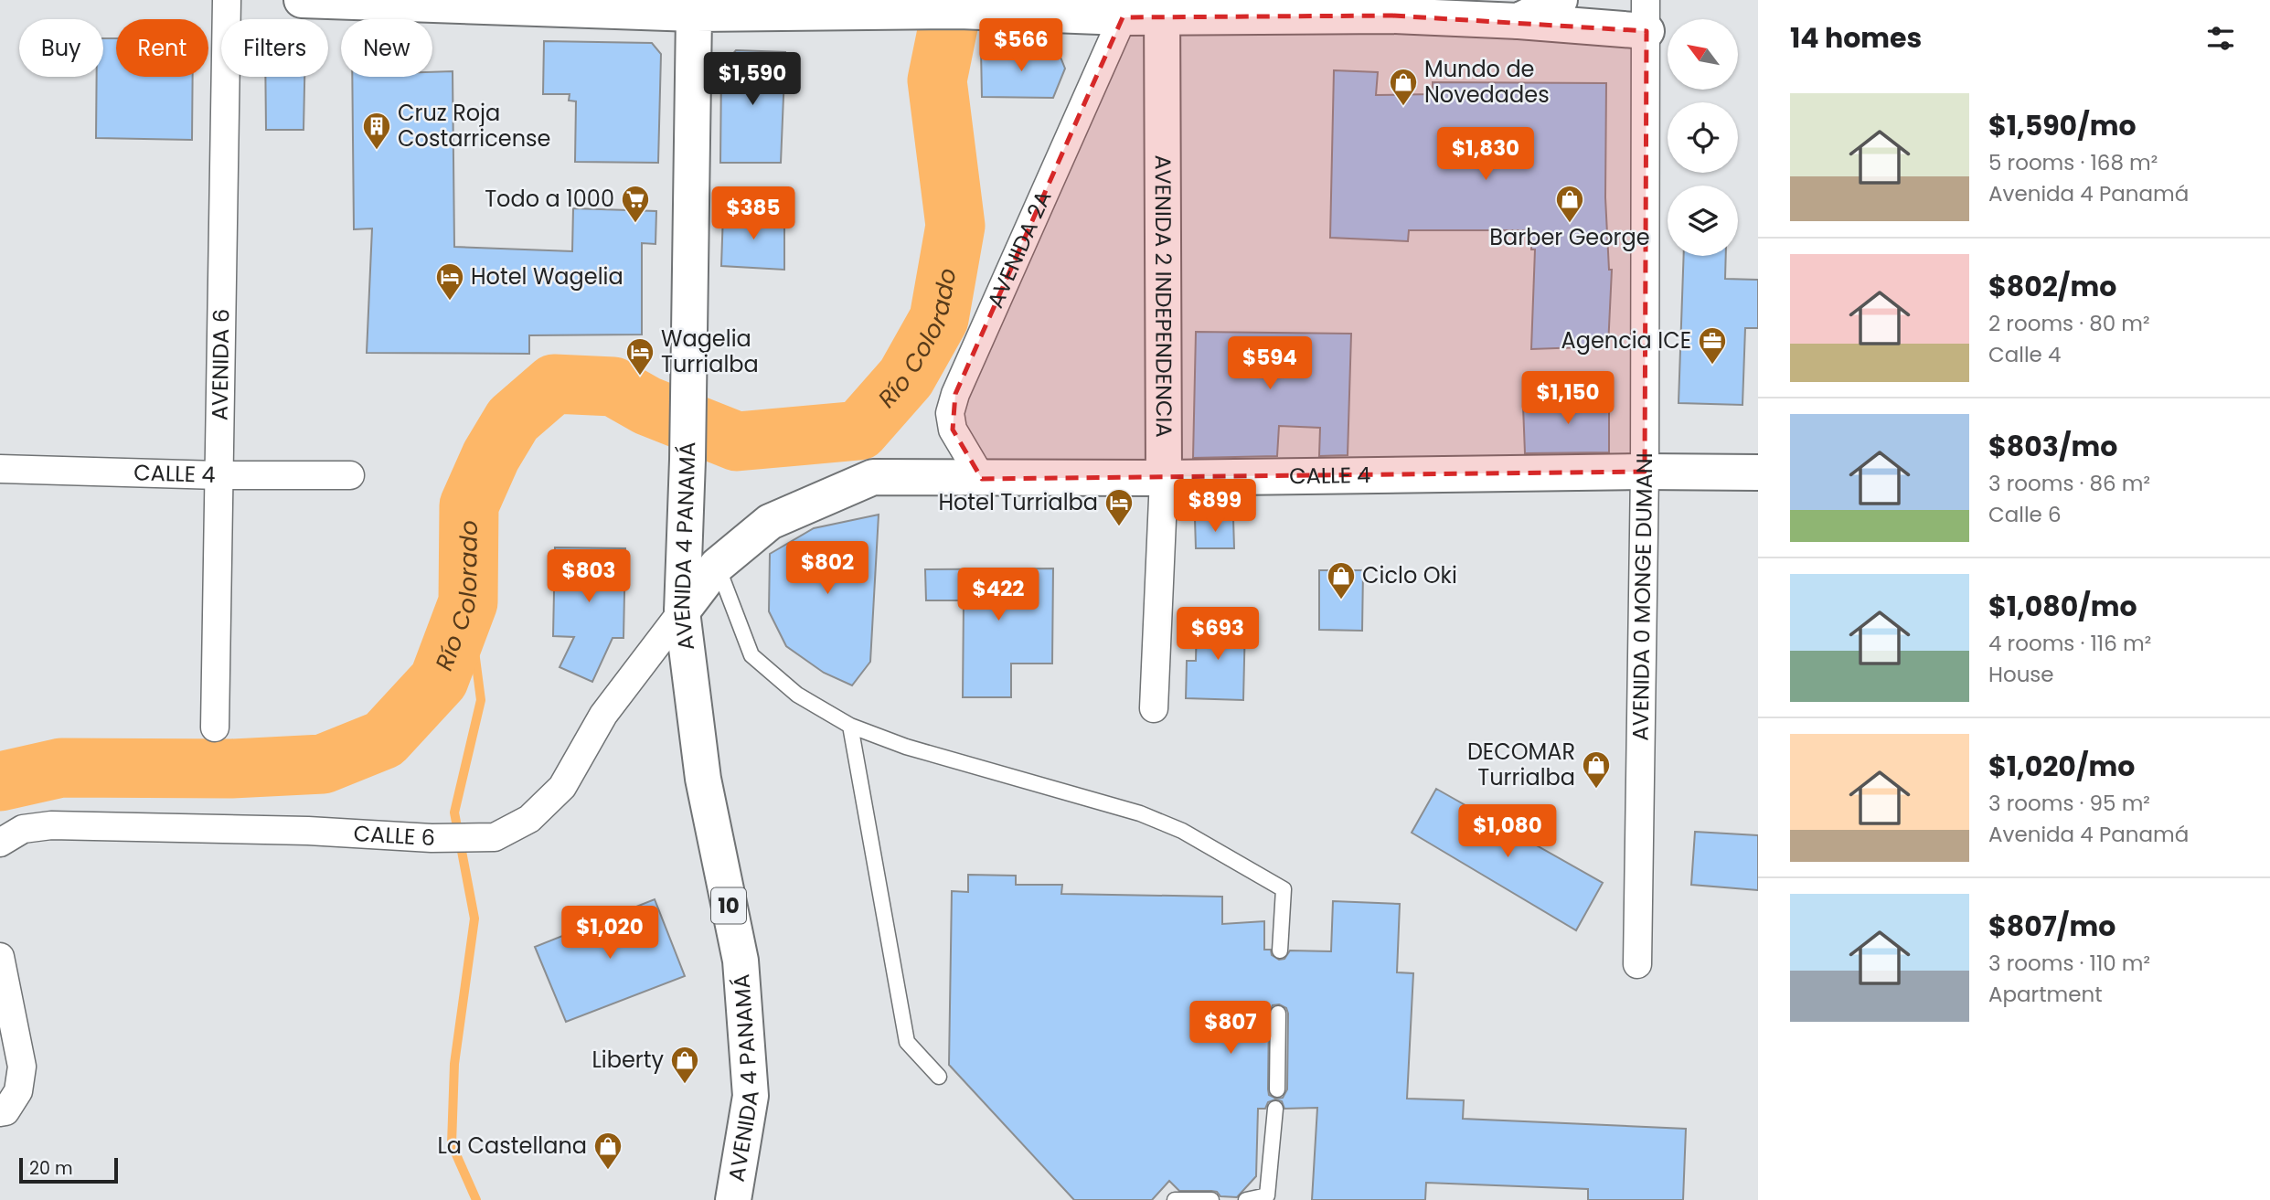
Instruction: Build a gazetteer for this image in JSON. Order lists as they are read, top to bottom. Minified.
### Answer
{"streets":{"main road":["AVENIDA 2 INDEPENDENCIA","CALLE 4","AVENIDA 4 PANAMÁ","10"],"street":["AVENIDA 2A","AVENIDA 6","AVENIDA 0 MONGE DUMANI","CALLE 6"]},"crossings":[["AVENIDA 2A","CALLE 4"],["AVENIDA 2 INDEPENDENCIA","CALLE 4"],["AVENIDA 6","CALLE 4"],["CALLE 4","AVENIDA 4 PANAMÁ"],["CALLE 4","AVENIDA 0 MONGE DUMANI"],["CALLE 4","CALLE 6"],["AVENIDA 4 PANAMÁ","CALLE 6"]],"water":["Río Colorado"],"places":{"shop":["Mundo de Novedades","Barber George","Ciclo Oki","DECOMAR Turrialba","Liberty","La Castellana"],"building":["Cruz Roja Costarricense"],"supermarket":["Todo a 1000"],"hotel":["Hotel Wagelia","Wagelia Turrialba","Hotel Turrialba"],"office":["Agencia ICE"]},"scale_bar":"20 m","north":"top left","page":{"heading":"14 homes","price":["$566","$1,590","$1,830","$385","$594","$1,150","$899","$802","$803","$422","$693","$1,080","$1,020","$807"],"chip":["Buy","Rent","Filters","New"],"list":[{"name":"$1,590/mo","note":"5 rooms · 168 m² · Avenida 4 Panamá"},{"name":"$802/mo","note":"2 rooms · 80 m² · Calle 4"},{"name":"$803/mo","note":"3 rooms · 86 m² · Calle 6"},{"name":"$1,080/mo","note":"4 rooms · 116 m² · House"},{"name":"$1,020/mo","note":"3 rooms · 95 m² · Avenida 4 Panamá"},{"name":"$807/mo","note":"3 rooms · 110 m² · Apartment"}],"scale":"20 m"}}
